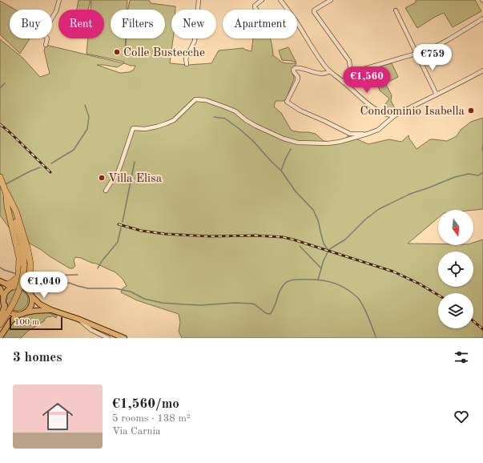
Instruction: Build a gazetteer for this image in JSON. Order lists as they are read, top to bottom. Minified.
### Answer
{"places":["Colle Bustecche","Condominio Isabella","Villa Elisa"],"scale_bar":"100 m","north":"bottom","page":{"chip":["Buy","Rent","Filters","New","Apartment"],"price":["€759","€1,560","€1,040"],"scale":"100 m","heading":"3 homes","list":[{"name":"€1,560/mo","note":"5 rooms · 138 m² · Via Carnia"}]}}
